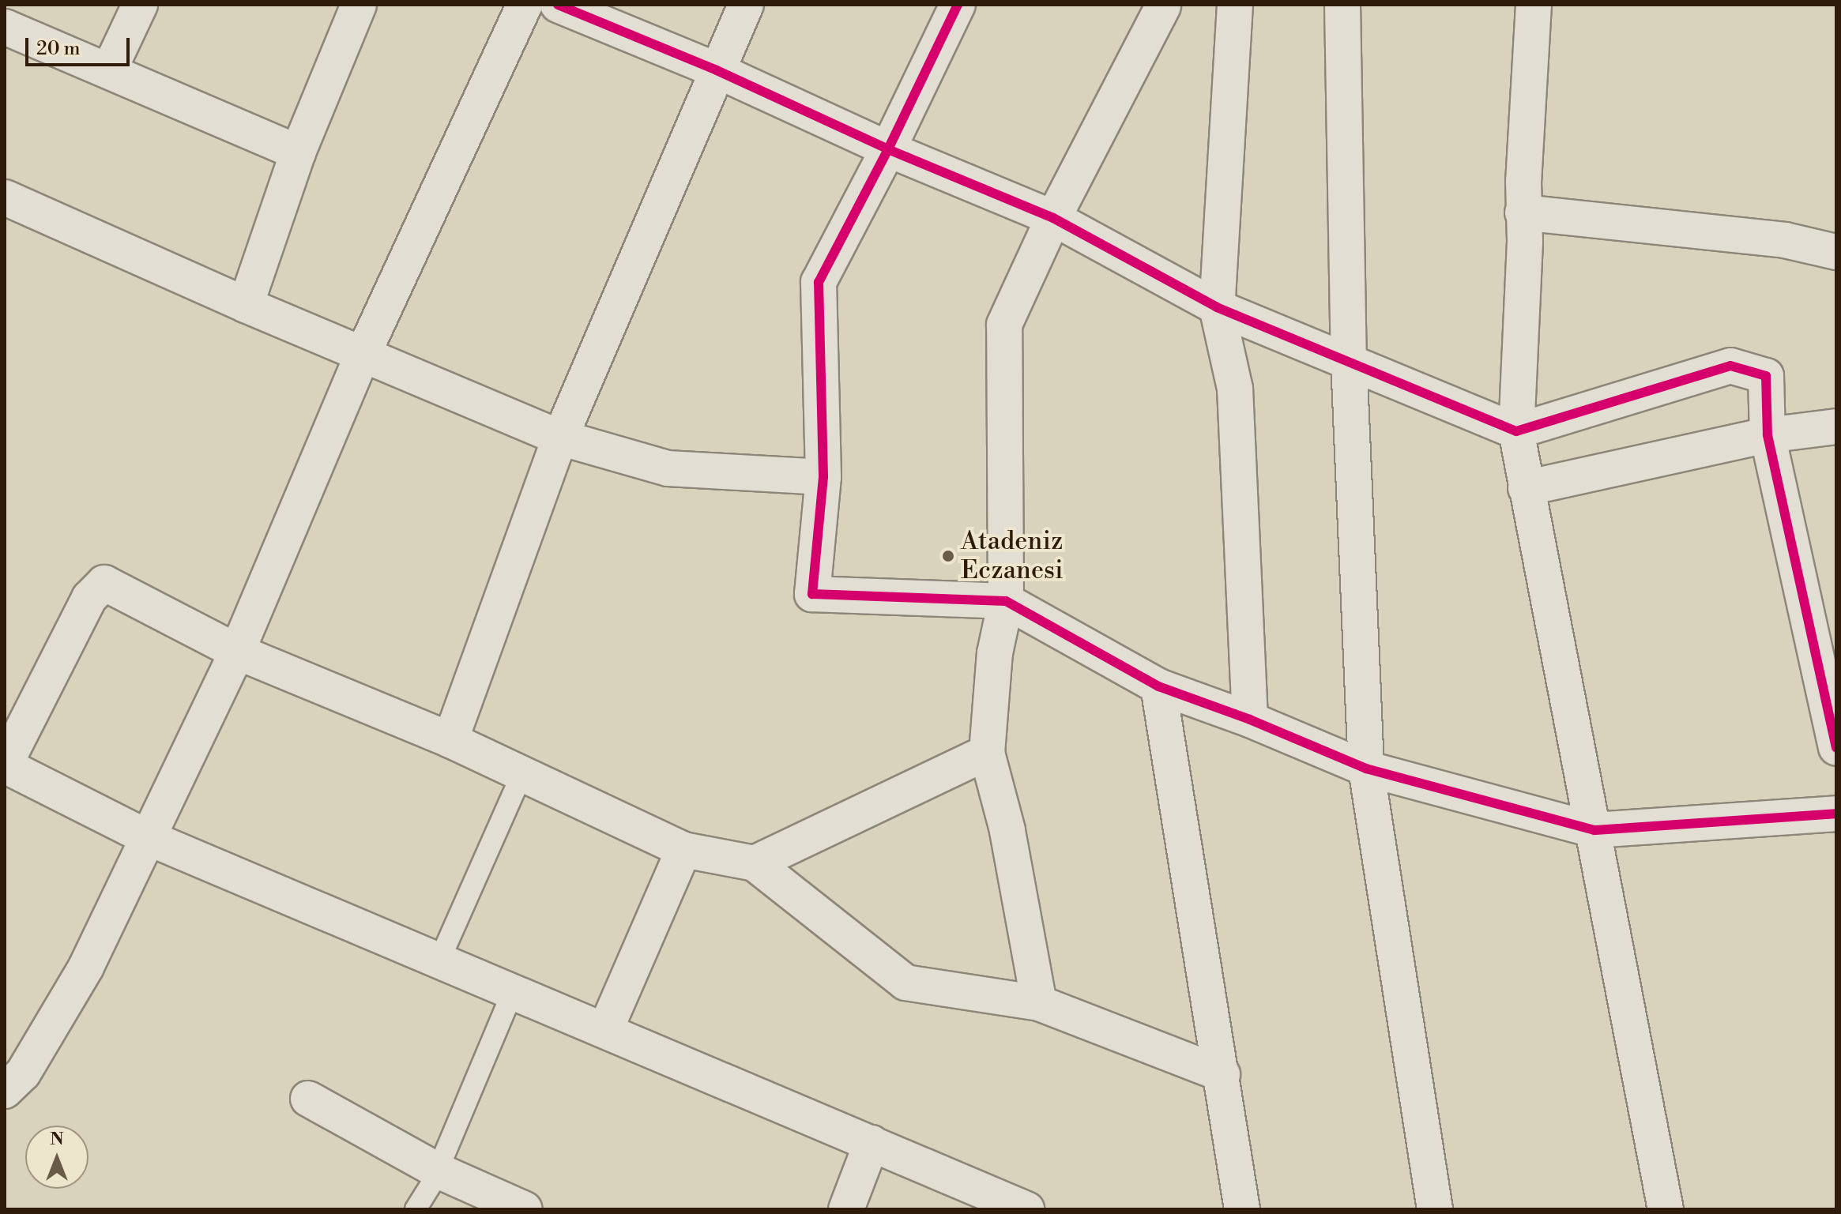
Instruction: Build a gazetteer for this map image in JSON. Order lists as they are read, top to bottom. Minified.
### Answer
{"places":["Atadeniz Eczanesi"],"scale_bar":"20 m","north":"top"}
